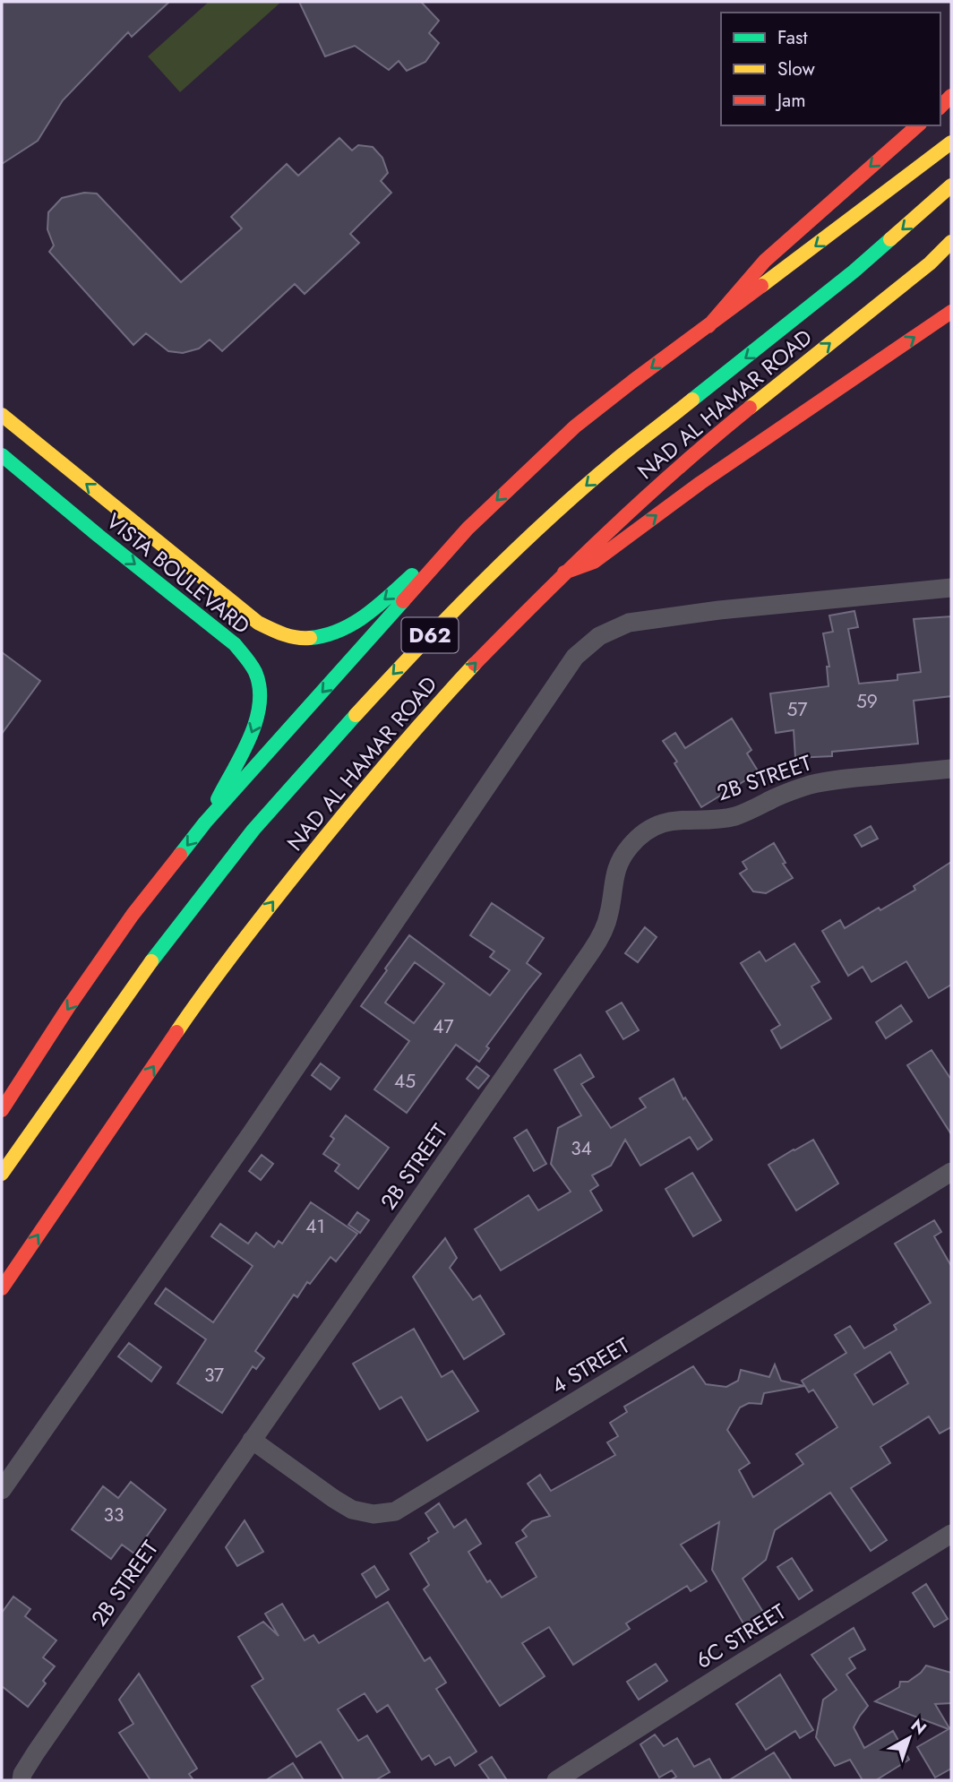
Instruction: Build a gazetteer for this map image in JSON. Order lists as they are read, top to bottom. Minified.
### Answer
{"streets":{"main road":["NAD AL HAMAR ROAD","VISTA BOULEVARD","D62"],"street":["2B STREET","4 STREET","6C STREET"]},"crossings":[["2B STREET","4 STREET"]],"house_numbers":["59","57","47","45","34","41","37","33"],"legend":["Fast","Slow","Jam"],"north":"top right"}
